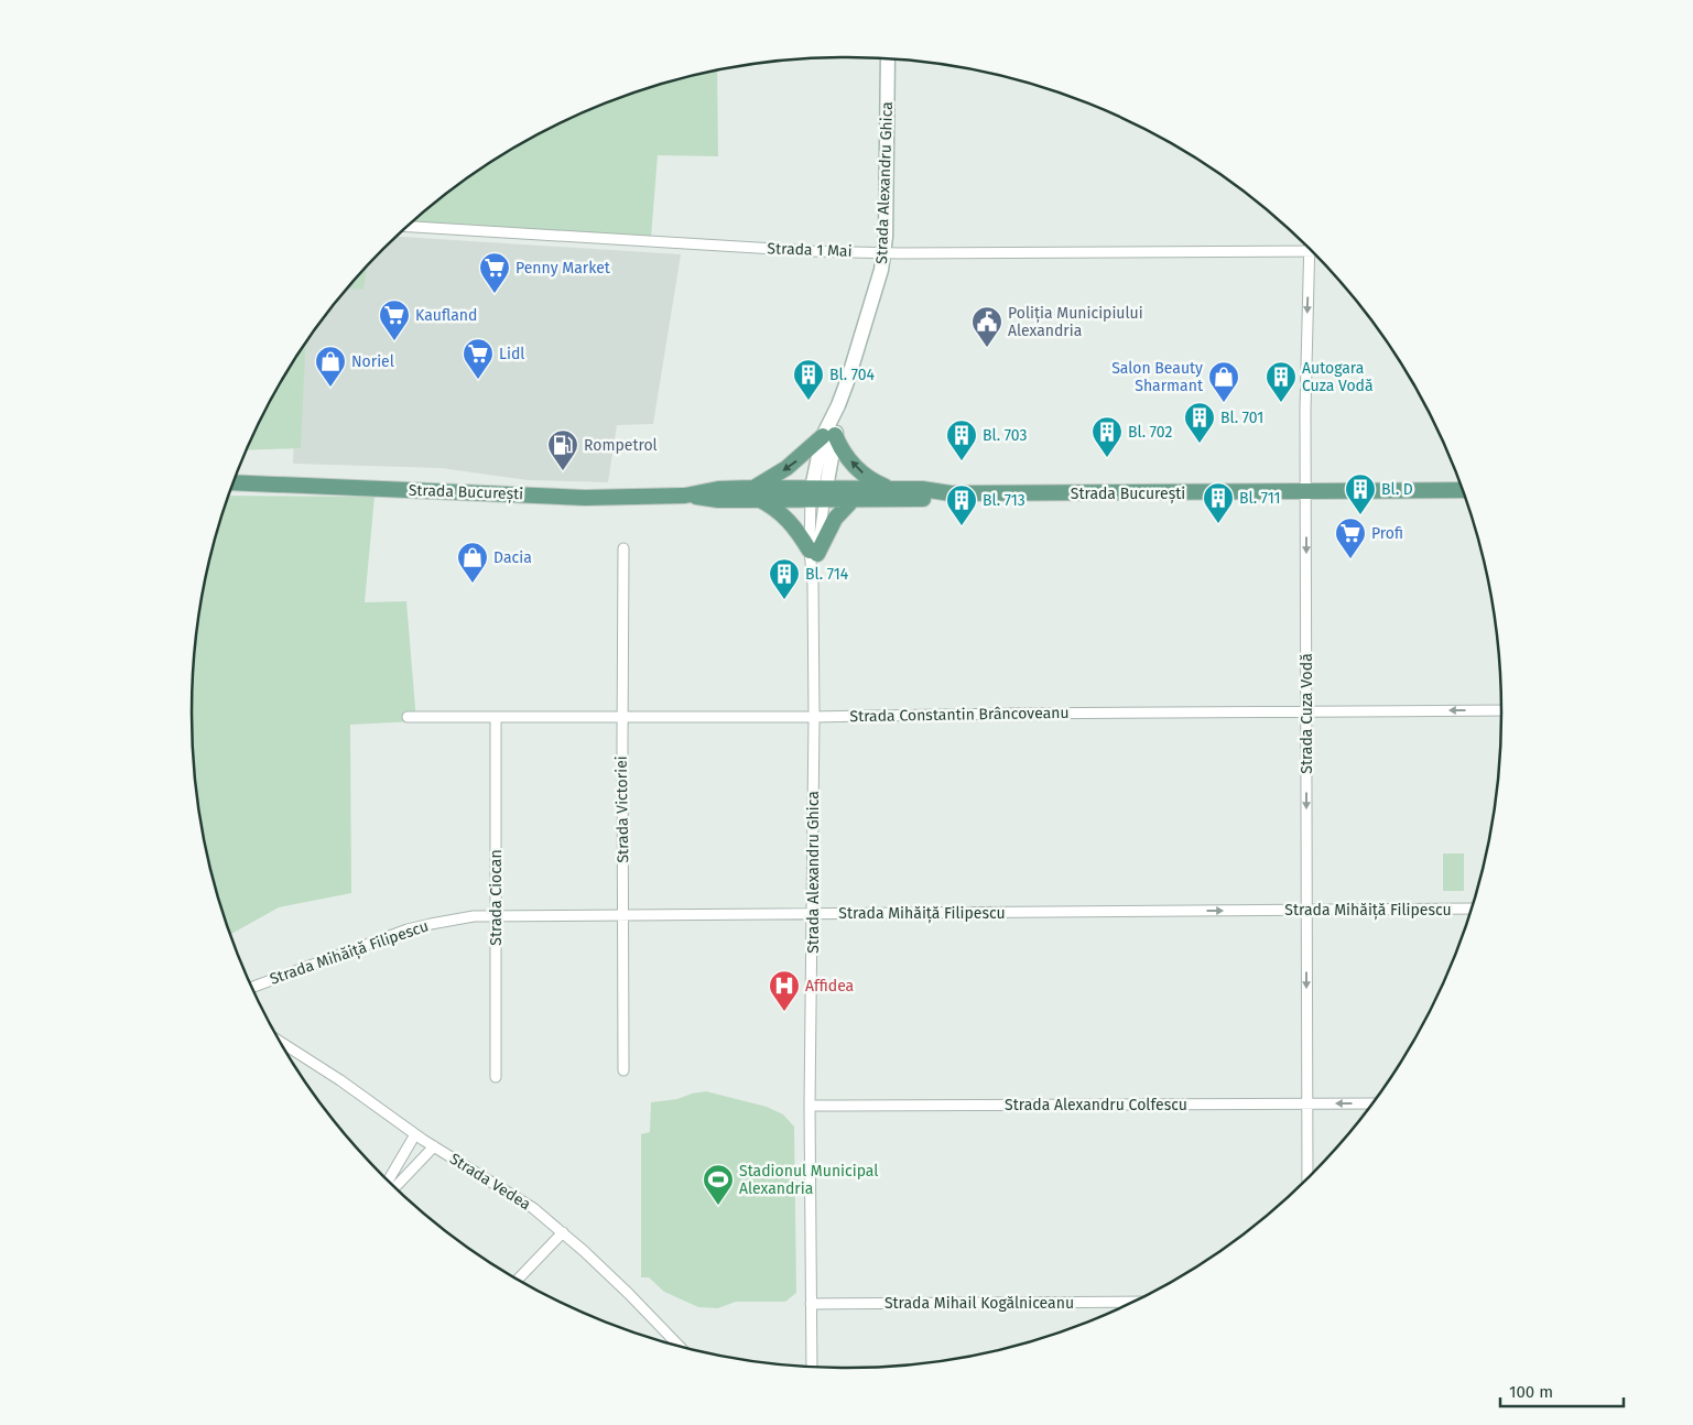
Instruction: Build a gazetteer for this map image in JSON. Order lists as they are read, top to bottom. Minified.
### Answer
{"streets":{"main road":["Strada București"],"street":["Strada Alexandru Ghica","Strada 1 Mai","Strada Cuza Vodă","Strada Constantin Brâncoveanu","Strada Victoriei","Strada Ciocan","Strada Mihăiță Filipescu","Strada Alexandru Colfescu","Strada Vedea","Strada Mihail Kogălniceanu"]},"crossings":[["Strada Alexandru Ghica","Strada 1 Mai"],["Strada Alexandru Ghica","Strada București"],["Strada Alexandru Ghica","Strada Constantin Brâncoveanu"],["Strada Alexandru Ghica","Strada Mihăiță Filipescu"],["Strada Alexandru Ghica","Strada Alexandru Colfescu"],["Strada Alexandru Ghica","Strada Mihail Kogălniceanu"],["Strada 1 Mai","Strada Cuza Vodă"],["Strada București","Strada Cuza Vodă"],["Strada Cuza Vodă","Strada Constantin Brâncoveanu"],["Strada Cuza Vodă","Strada Mihăiță Filipescu"],["Strada Cuza Vodă","Strada Alexandru Colfescu"],["Strada Constantin Brâncoveanu","Strada Victoriei"],["Strada Constantin Brâncoveanu","Strada Ciocan"],["Strada Victoriei","Strada Mihăiță Filipescu"],["Strada Ciocan","Strada Mihăiță Filipescu"]],"one_way":["Strada Cuza Vodă","Strada Mihăiță Filipescu"],"places":{"supermarket":["Penny Market","Kaufland","Lidl","Profi"],"public building":["Poliția Municipiului Alexandria"],"shop":["Noriel","Salon Beauty Sharmant","Dacia"],"building":["Bl. 704","Autogara Cuza Vodă","Bl. 701","Bl. 702","Bl. 703","Bl. D","Bl. 711","Bl. 713","Bl. 714"],"fuel station":["Rompetrol"],"hospital":["Affidea"],"sports":["Stadionul Municipal Alexandria"]},"scale_bar":"100 m"}
